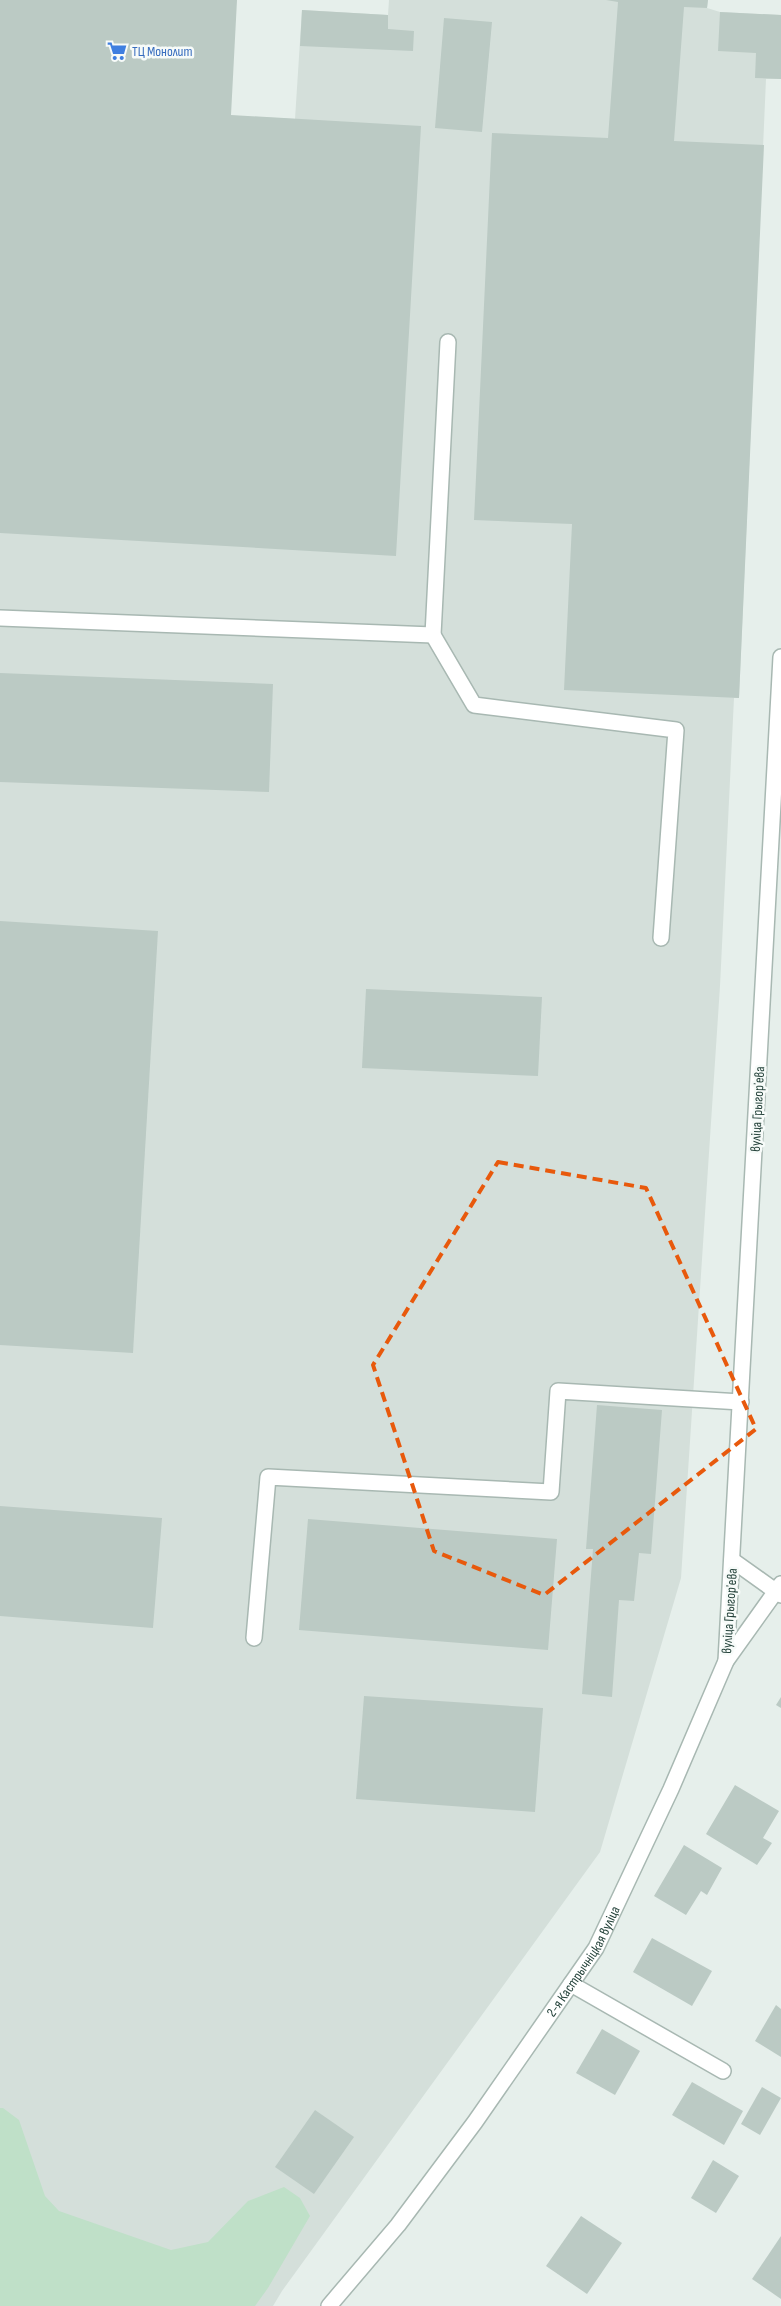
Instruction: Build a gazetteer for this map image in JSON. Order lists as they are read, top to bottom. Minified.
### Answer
{"streets":{"street":["вуліца Грыгорʼева","2-я Кастрычніцкая вуліца"]},"crossings":[["вуліца Грыгорʼева","2-я Кастрычніцкая вуліца"]],"places":{"supermarket":["ТЦ Монолит"]}}
